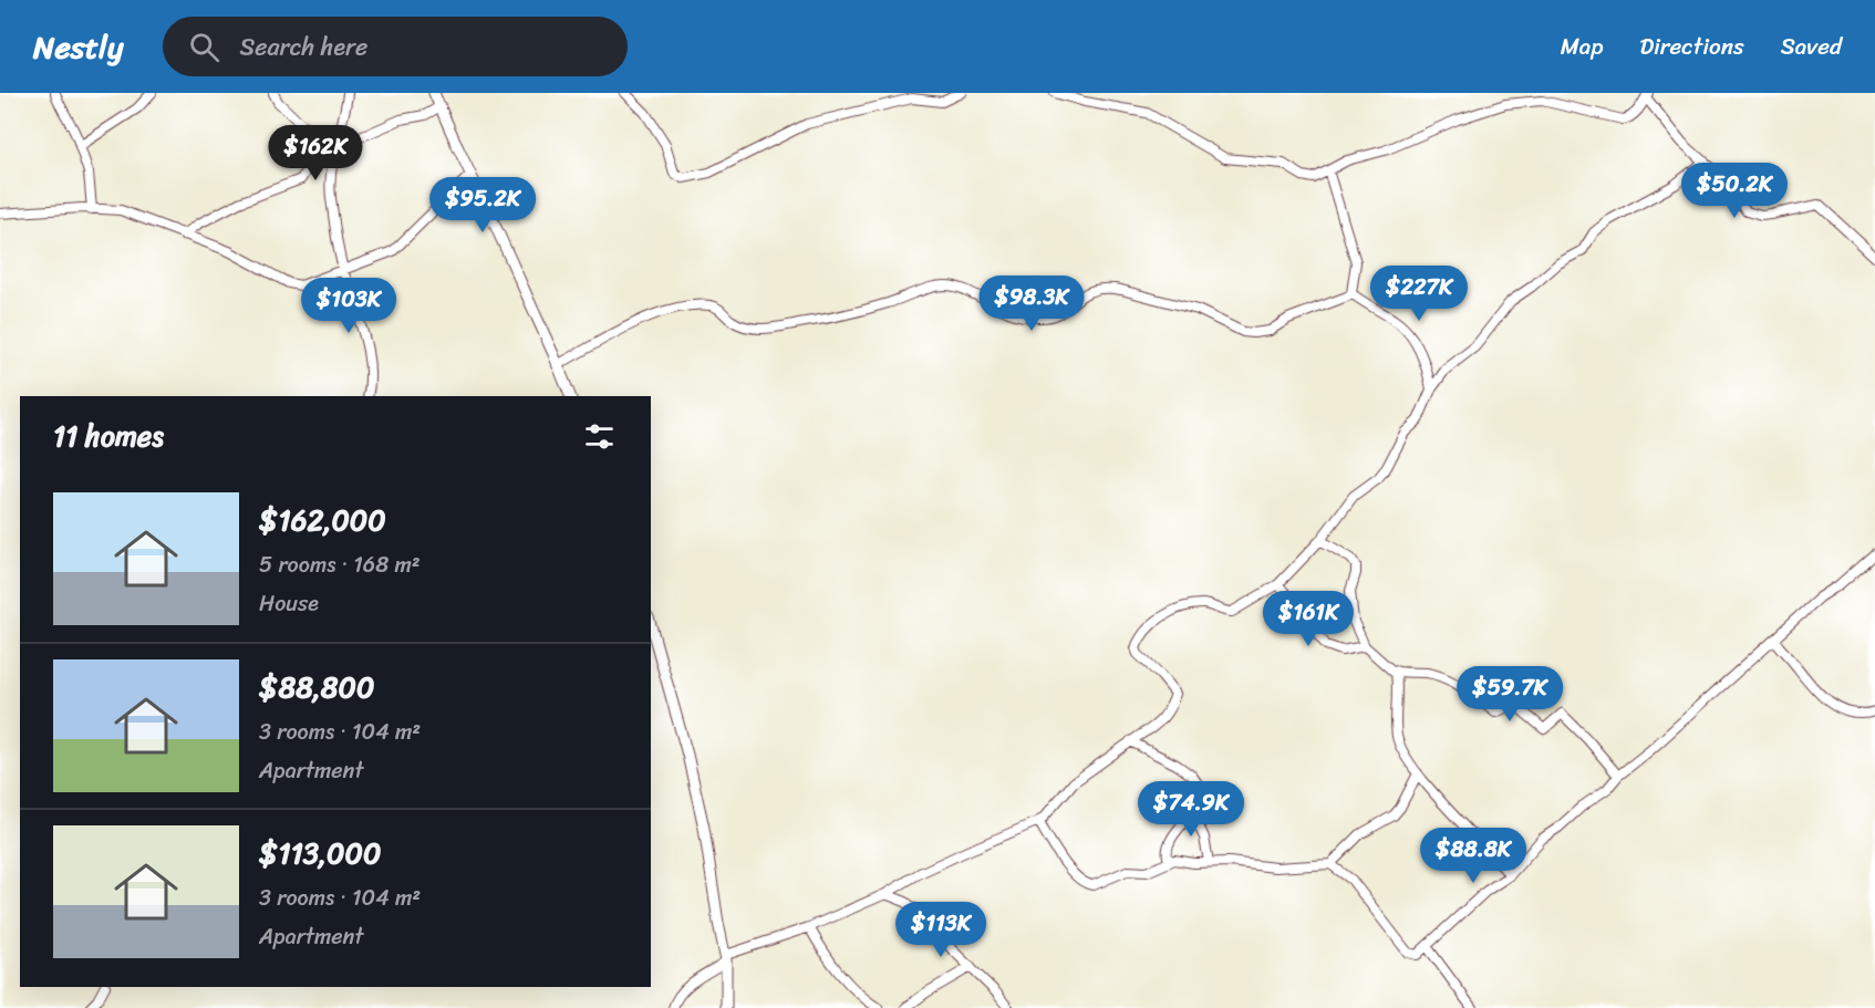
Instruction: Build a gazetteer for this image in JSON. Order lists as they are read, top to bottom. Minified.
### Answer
{"page":{"header":"Nestly","search":"Search here","nav":["Map","Directions","Saved"],"price":["$162K","$50.2K","$95.2K","$227K","$98.3K","$103K","$161K","$59.7K","$74.9K","$88.8K","$113K"],"heading":"11 homes","list":[{"name":"$162,000","note":"5 rooms · 168 m² · House"},{"name":"$88,800","note":"3 rooms · 104 m² · Apartment"},{"name":"$113,000","note":"3 rooms · 104 m² · Apartment"}]}}
